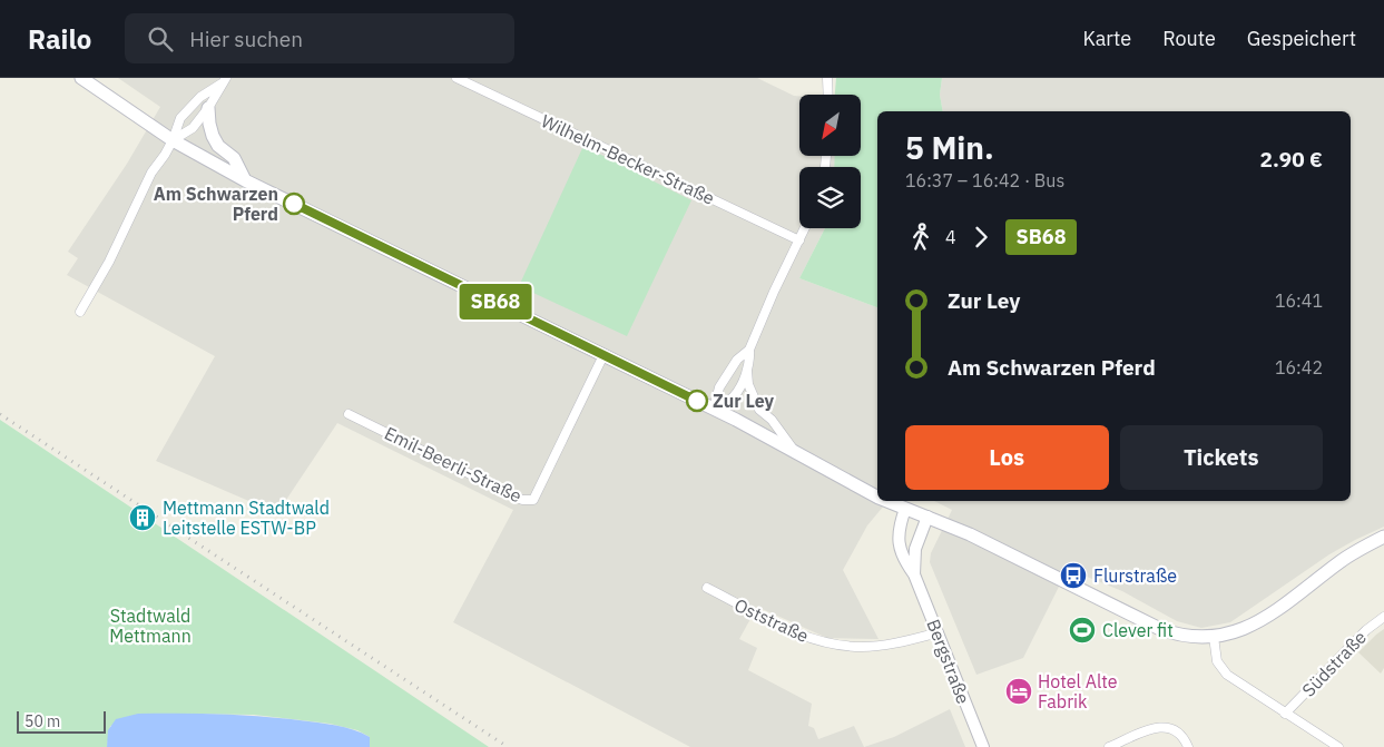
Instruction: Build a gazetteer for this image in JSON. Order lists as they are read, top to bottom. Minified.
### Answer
{"streets":{"street":["Wilhelm-Becker-Straße","Emil-Beerli-Straße","Oststraße","Bergstraße","Südstraße"]},"crossings":[["Oststraße","Bergstraße"]],"parks":["Stadtwald Mettmann"],"places":{"other":["Am Schwarzen Pferd","Zur Ley"],"building":["Mettmann Stadtwald Leitstelle ESTW-BP"],"bus stop":["Flurstraße"],"sports":["Clever fit"],"hotel":["Hotel Alte Fabrik"]},"lines":["bus line SB68"],"scale_bar":"50 m","north":"bottom left","page":{"header":"Railo","search":"Hier suchen","nav":["Karte","Route","Gespeichert"],"on_map":"SB68","heading":["5 Min.","16:37 – 16:42 · Bus","2.90 €"],"legs":["4","SB68"],"list":[{"name":"Zur Ley","value":"16:41"},{"name":"Am Schwarzen Pferd","value":"16:42"}],"buttons":["Los","Tickets"],"scale":"50 m"}}
